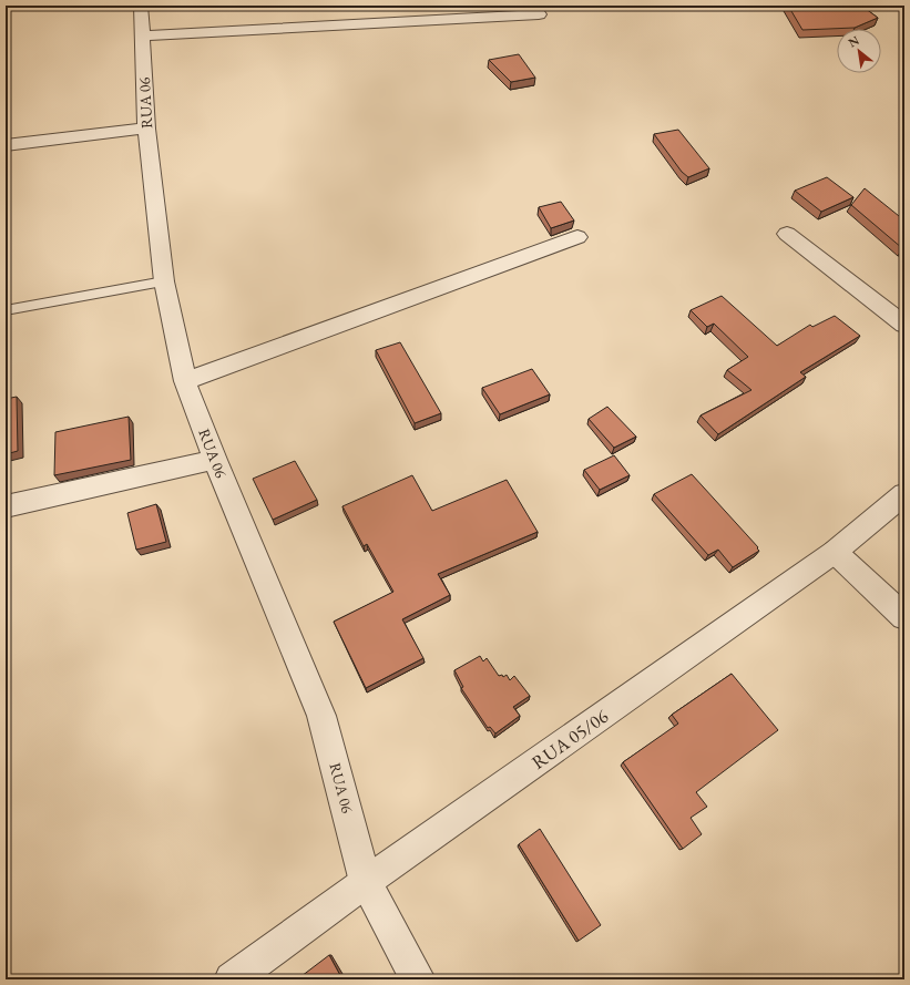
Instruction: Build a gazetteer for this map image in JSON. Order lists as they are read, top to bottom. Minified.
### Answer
{"streets":{"street":["RUA 06","RUA 05/06"]},"crossings":[["RUA 06","RUA 05/06"]],"north":"top left"}
